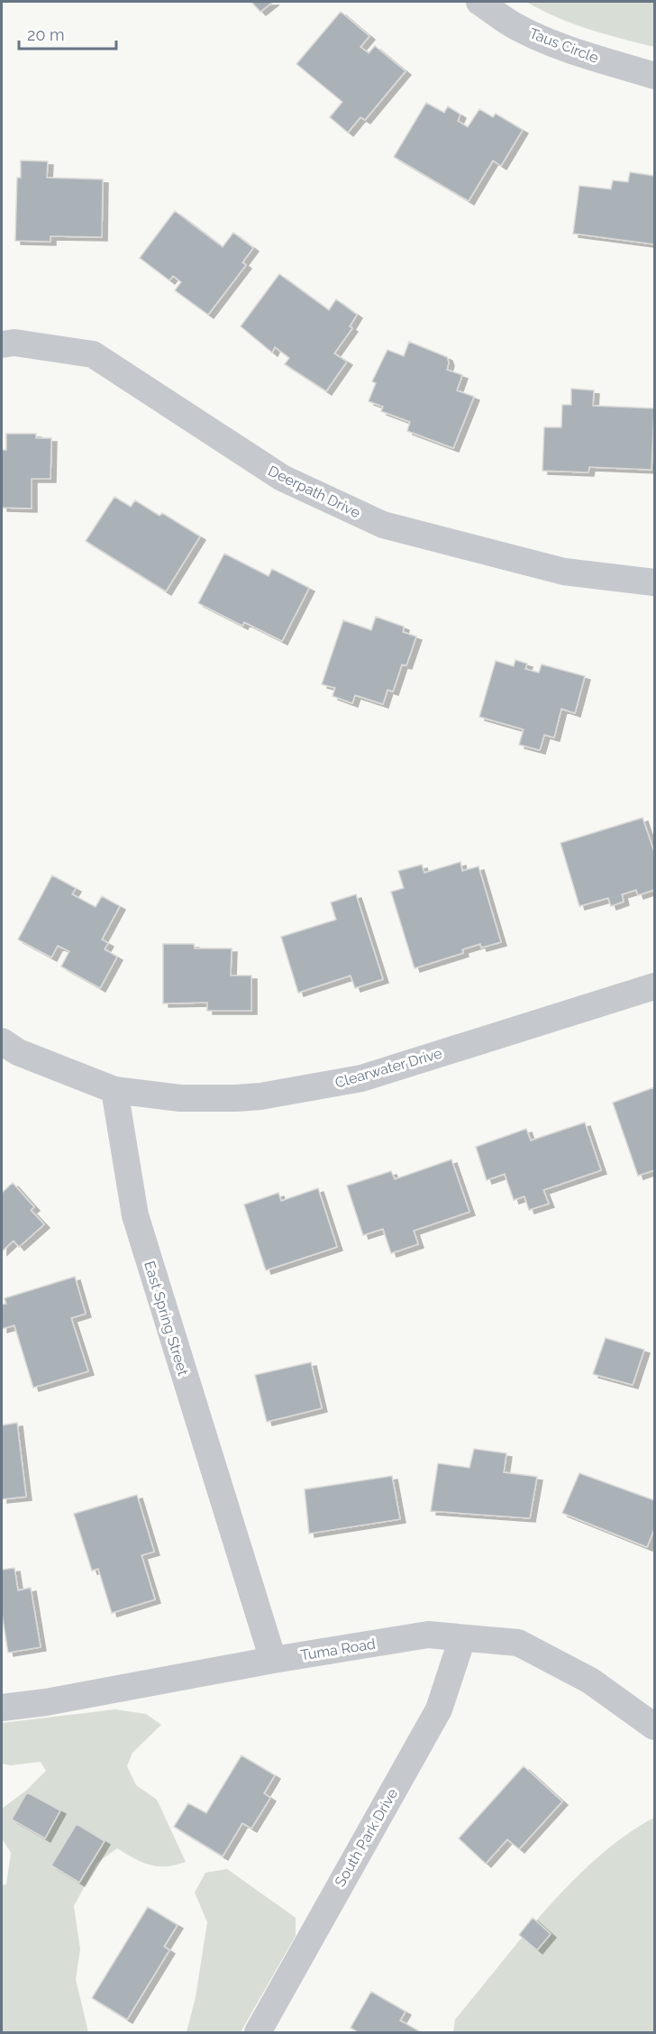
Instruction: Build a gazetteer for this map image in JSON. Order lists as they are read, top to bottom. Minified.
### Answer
{"streets":{"street":["Taus Circle","Deerpath Drive","Clearwater Drive","East Spring Street","Tuma Road","South Park Drive"]},"crossings":[["Clearwater Drive","East Spring Street"],["East Spring Street","Tuma Road"],["Tuma Road","South Park Drive"]],"scale_bar":"20 m"}
